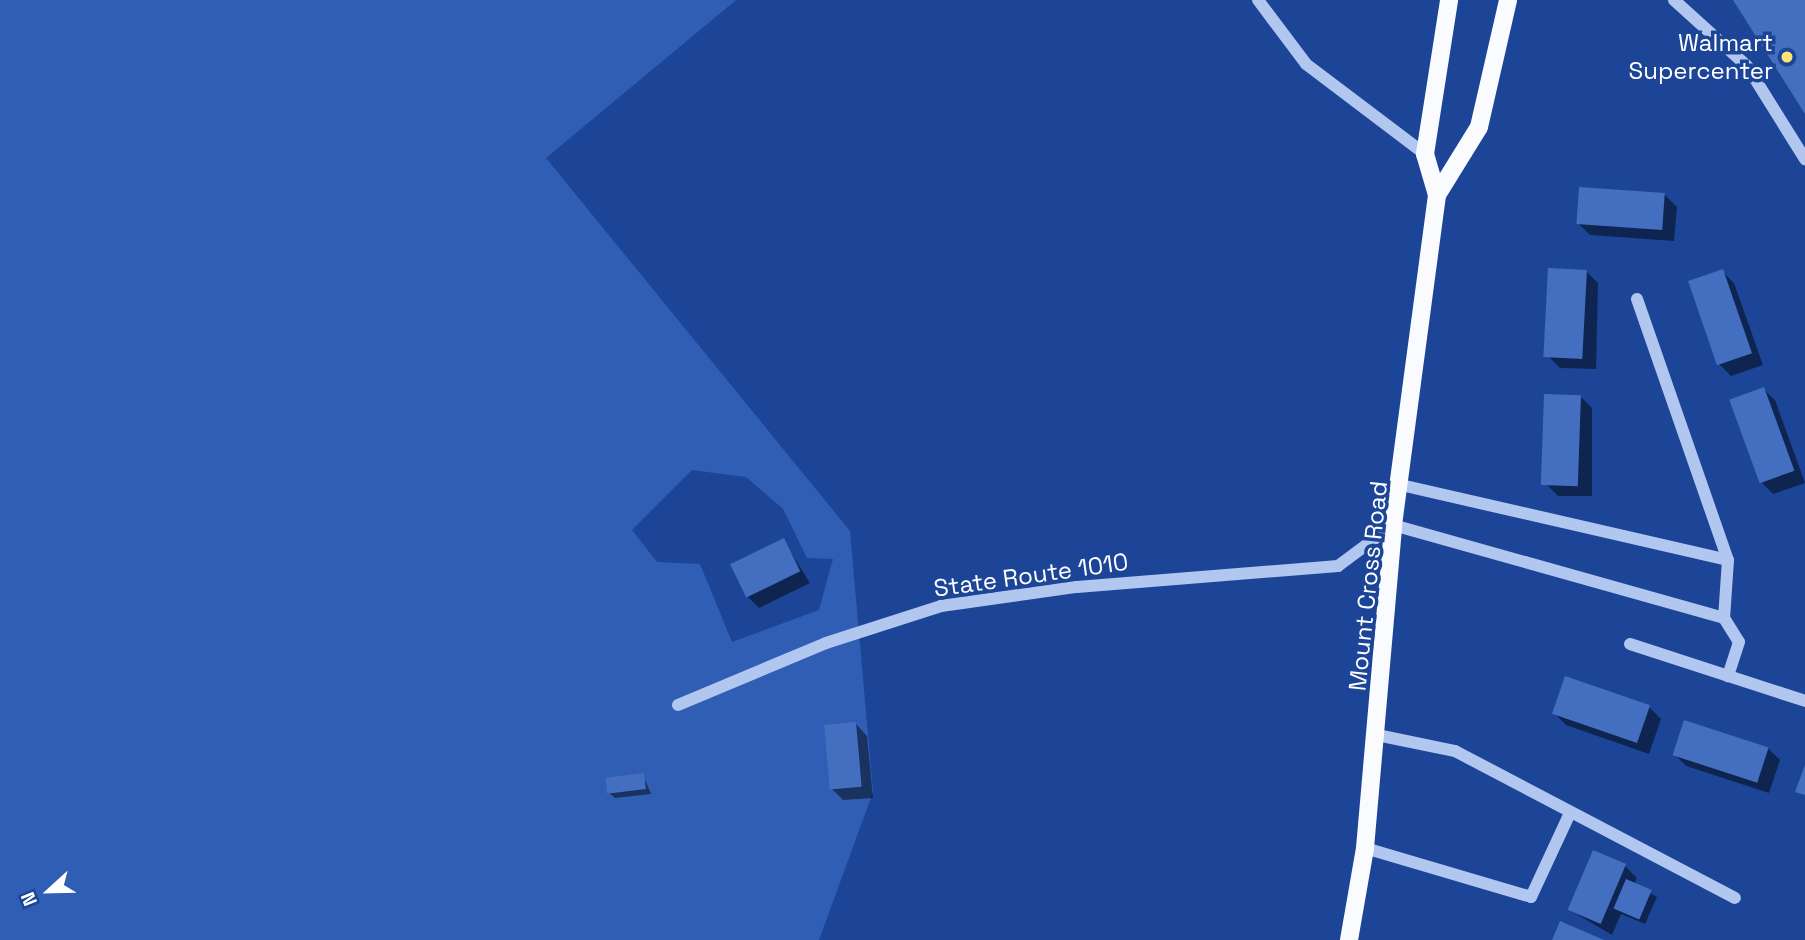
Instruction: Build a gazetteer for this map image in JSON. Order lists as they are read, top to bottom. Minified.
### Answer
{"streets":{"main road":["Mount Cross Road"],"street":["State Route 1010"]},"crossings":[["State Route 1010","Mount Cross Road"]],"places":["Walmart Supercenter"],"north":"left"}
